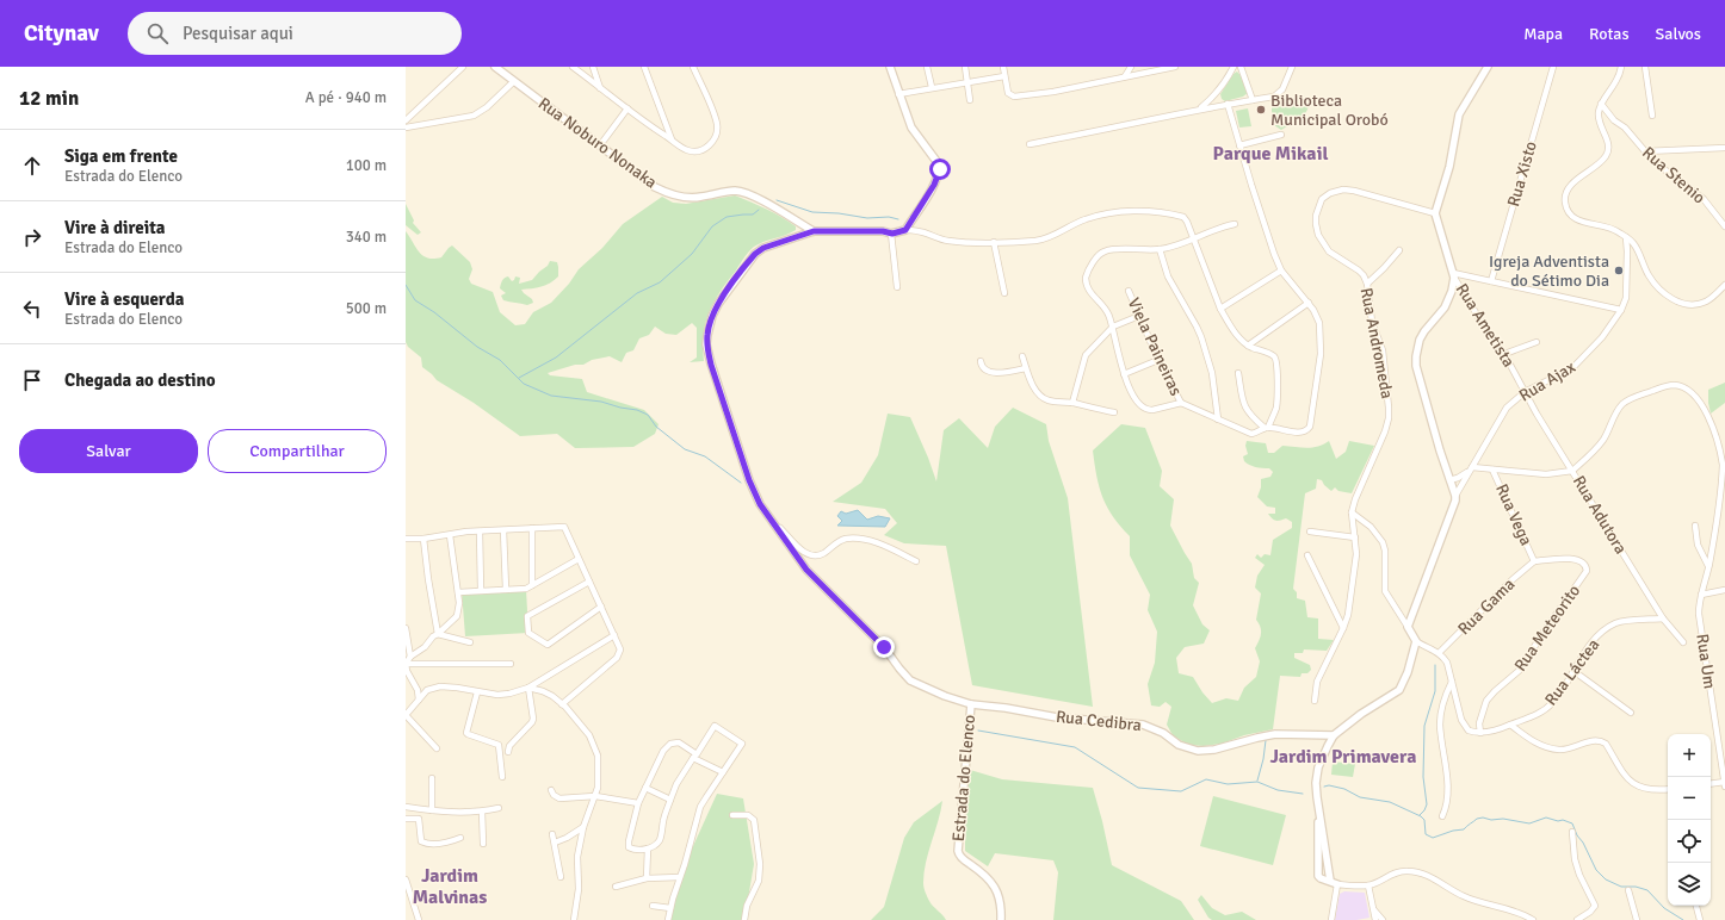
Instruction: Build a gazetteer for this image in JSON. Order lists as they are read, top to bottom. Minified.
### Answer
{"streets":{"street":["Rua Noburo Nonaka","Rua Xisto","Rua Stenio","Rua Ametista","Rua Andromeda","Viela Paineiras","Rua Ajax","Rua Vega","Rua Adutora","Rua Gama","Rua Meteorito","Rua Um","Rua Láctea","Rua Cedibra","Estrada do Elenco"]},"crossings":[["Rua Noburo Nonaka","Estrada do Elenco"],["Rua Ametista","Rua Ajax"],["Rua Ametista","Rua Adutora"],["Rua Vega","Rua Gama"],["Rua Vega","Rua Meteorito"],["Rua Adutora","Rua Um"],["Rua Adutora","Rua Láctea"],["Rua Gama","Rua Meteorito"],["Rua Meteorito","Rua Láctea"],["Rua Cedibra","Estrada do Elenco"]],"districts":["Parque Mikail","Jardim Primavera","Jardim Malvinas"],"places":["Biblioteca Municipal Orobó","Igreja Adventista do Sétimo Dia"],"page":{"header":"Citynav","search":"Pesquisar aqui","nav":["Mapa","Rotas","Salvos"],"heading":["12 min","A pé · 940 m"],"list":[["Siga em frente","Estrada do Elenco","100 m"],["Vire à direita","Estrada do Elenco","340 m"],["Vire à esquerda","Estrada do Elenco","500 m"],"Chegada ao destino"],"buttons":["Salvar","Compartilhar"],"map_buttons":["+","−"]}}
